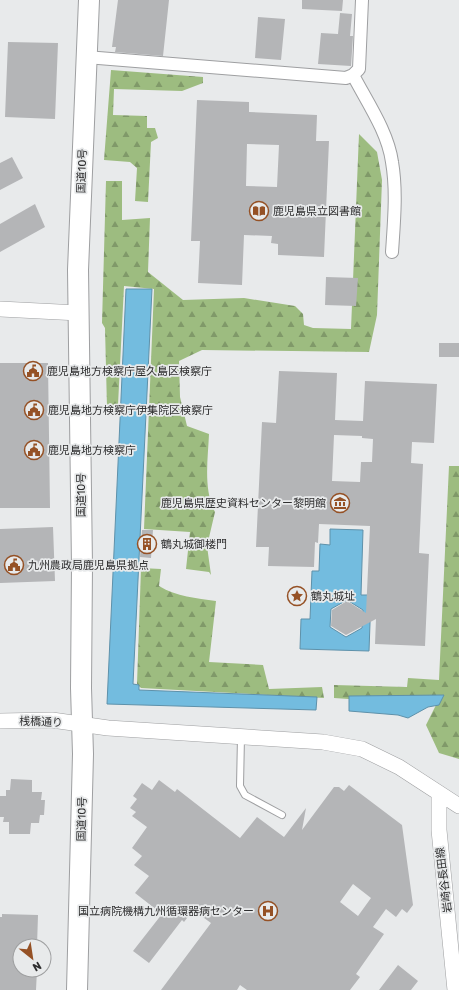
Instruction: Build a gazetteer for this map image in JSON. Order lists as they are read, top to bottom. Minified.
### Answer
{"streets":{"highway":["国道10号"],"street":["桟橋通り","岩崎谷長田線"]},"crossings":[["国道10号","桟橋通り"],["桟橋通り","岩崎谷長田線"]],"places":{"library":["鹿児島県立図書館"],"public building":["鹿児島地方検察庁屋久島区検察庁","鹿児島地方検察庁伊集院区検察庁","鹿児島地方検察庁","九州農政局鹿児島県拠点"],"museum":["鹿児島県歴史資料センター黎明館"],"building":["鶴丸城御楼門"],"place":["鶴丸城址"],"hospital":["国立病院機構九州循環器病センター"]},"north":"bottom right"}
